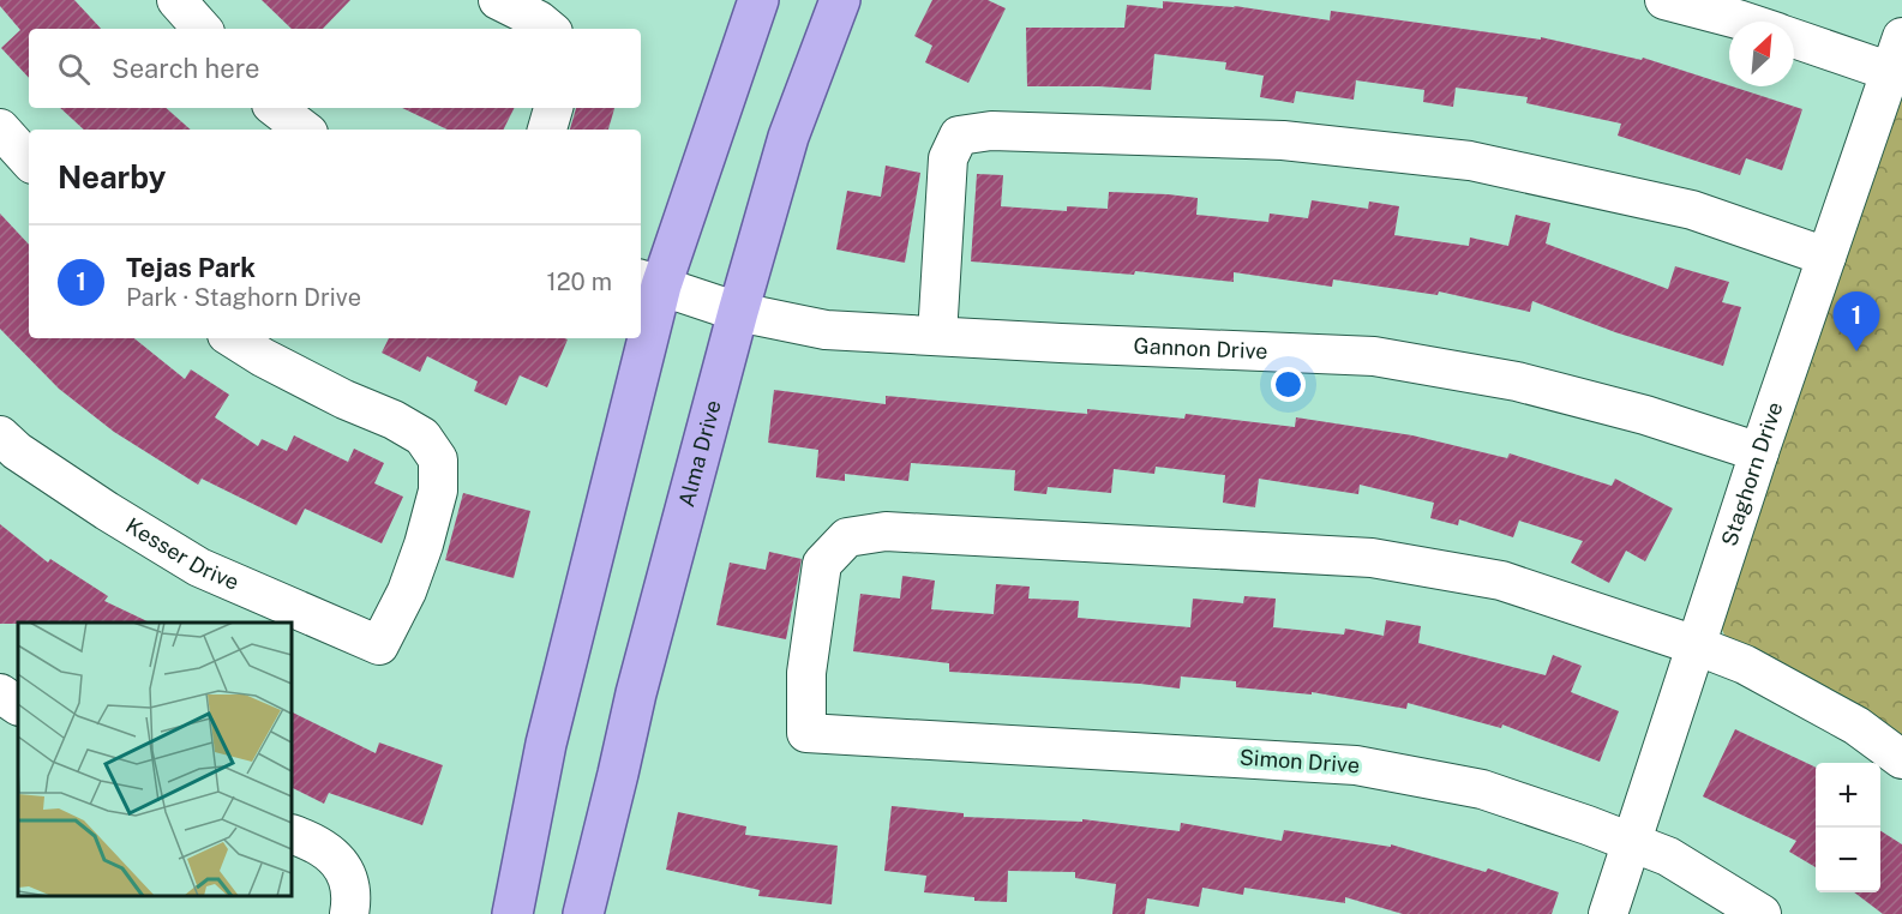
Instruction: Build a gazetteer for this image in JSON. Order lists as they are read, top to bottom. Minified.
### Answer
{"streets":{"main road":["Alma Drive"],"street":["Gannon Drive","Staghorn Drive","Kesser Drive","Simon Drive"]},"crossings":[["Gannon Drive","Alma Drive"],["Gannon Drive","Staghorn Drive"],["Staghorn Drive","Simon Drive"]],"north":"top right","page":{"search":"Search here","heading":"Nearby","list":[{"mark":"1","name":"Tejas Park","note":"Park · Staghorn Drive","value":"120 m"}],"pins":"1","map_buttons":["+","−"]}}
